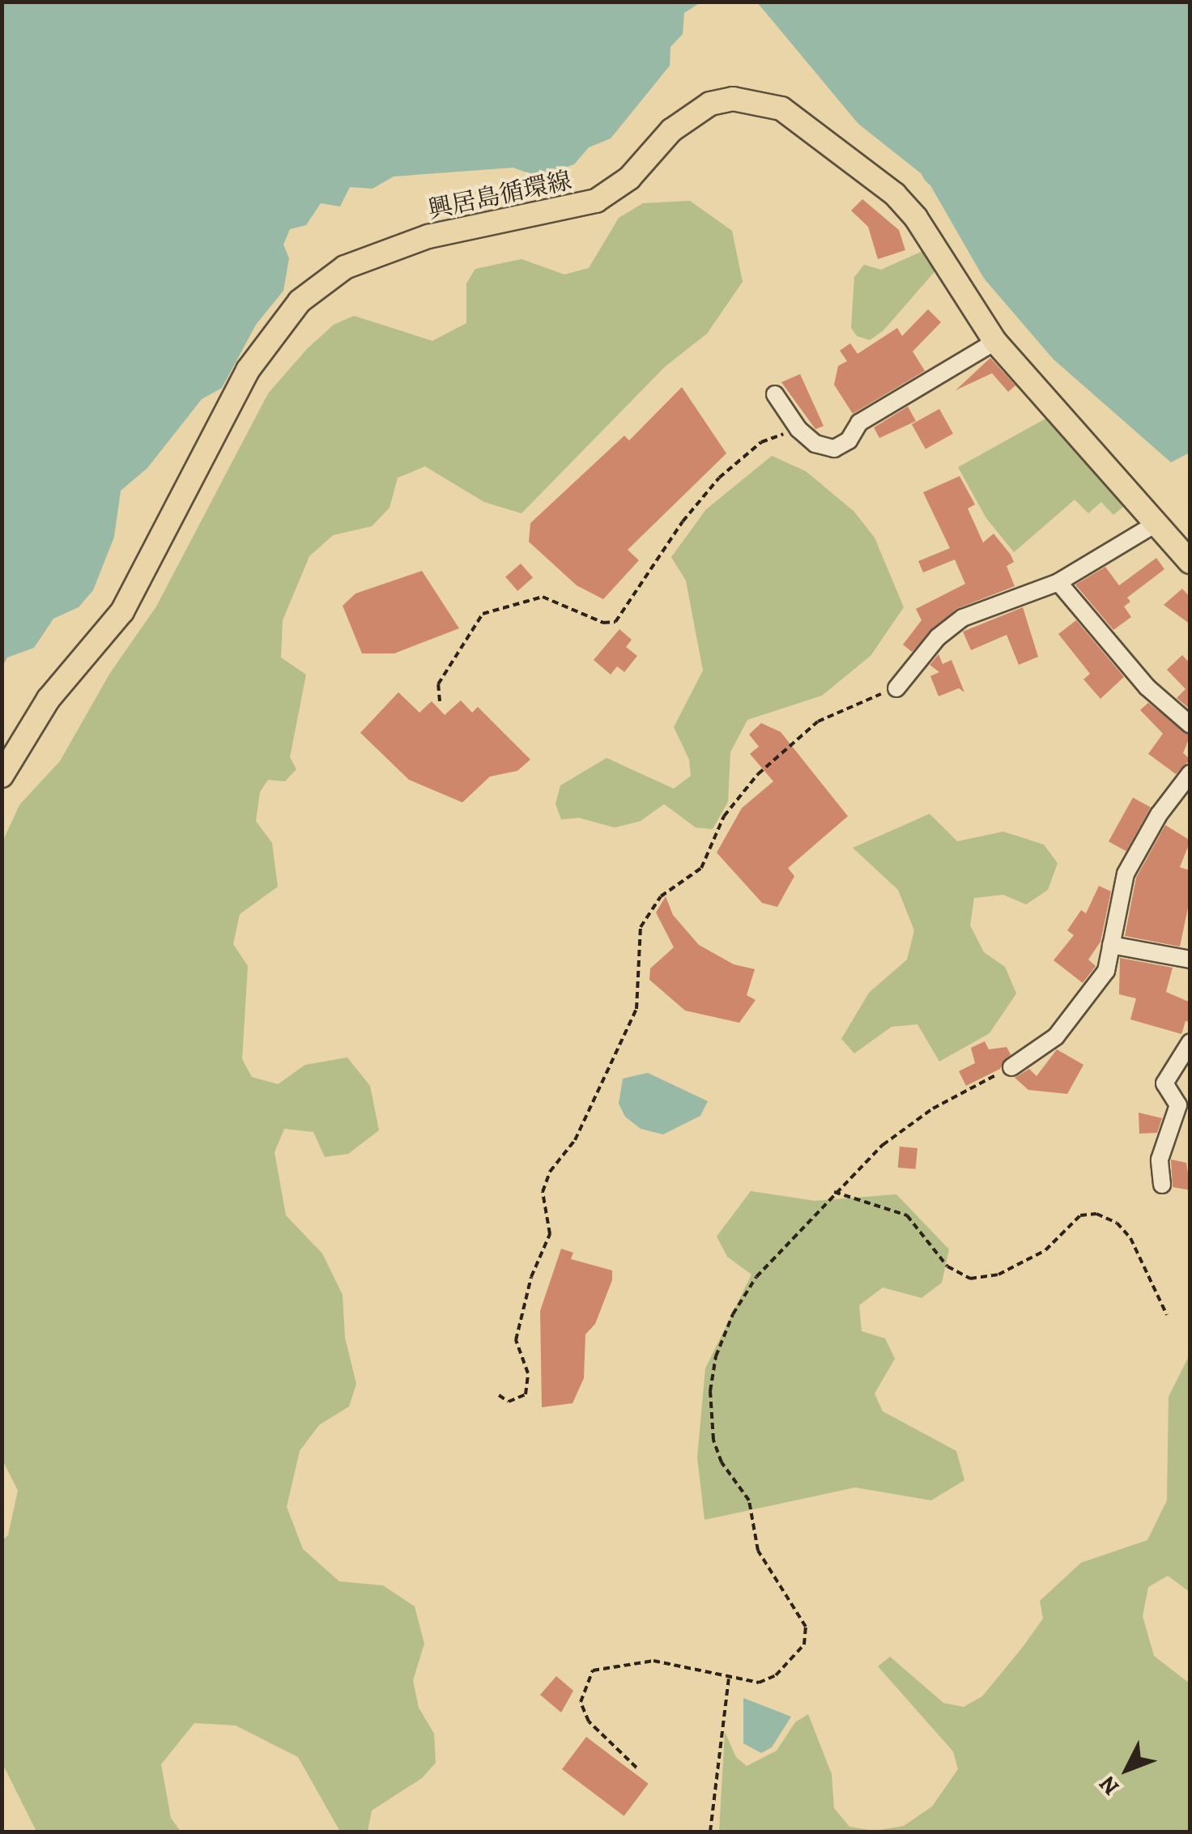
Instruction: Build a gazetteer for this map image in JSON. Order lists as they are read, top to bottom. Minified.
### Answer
{"streets":{"main road":["興居島循環線"]},"north":"bottom left"}
